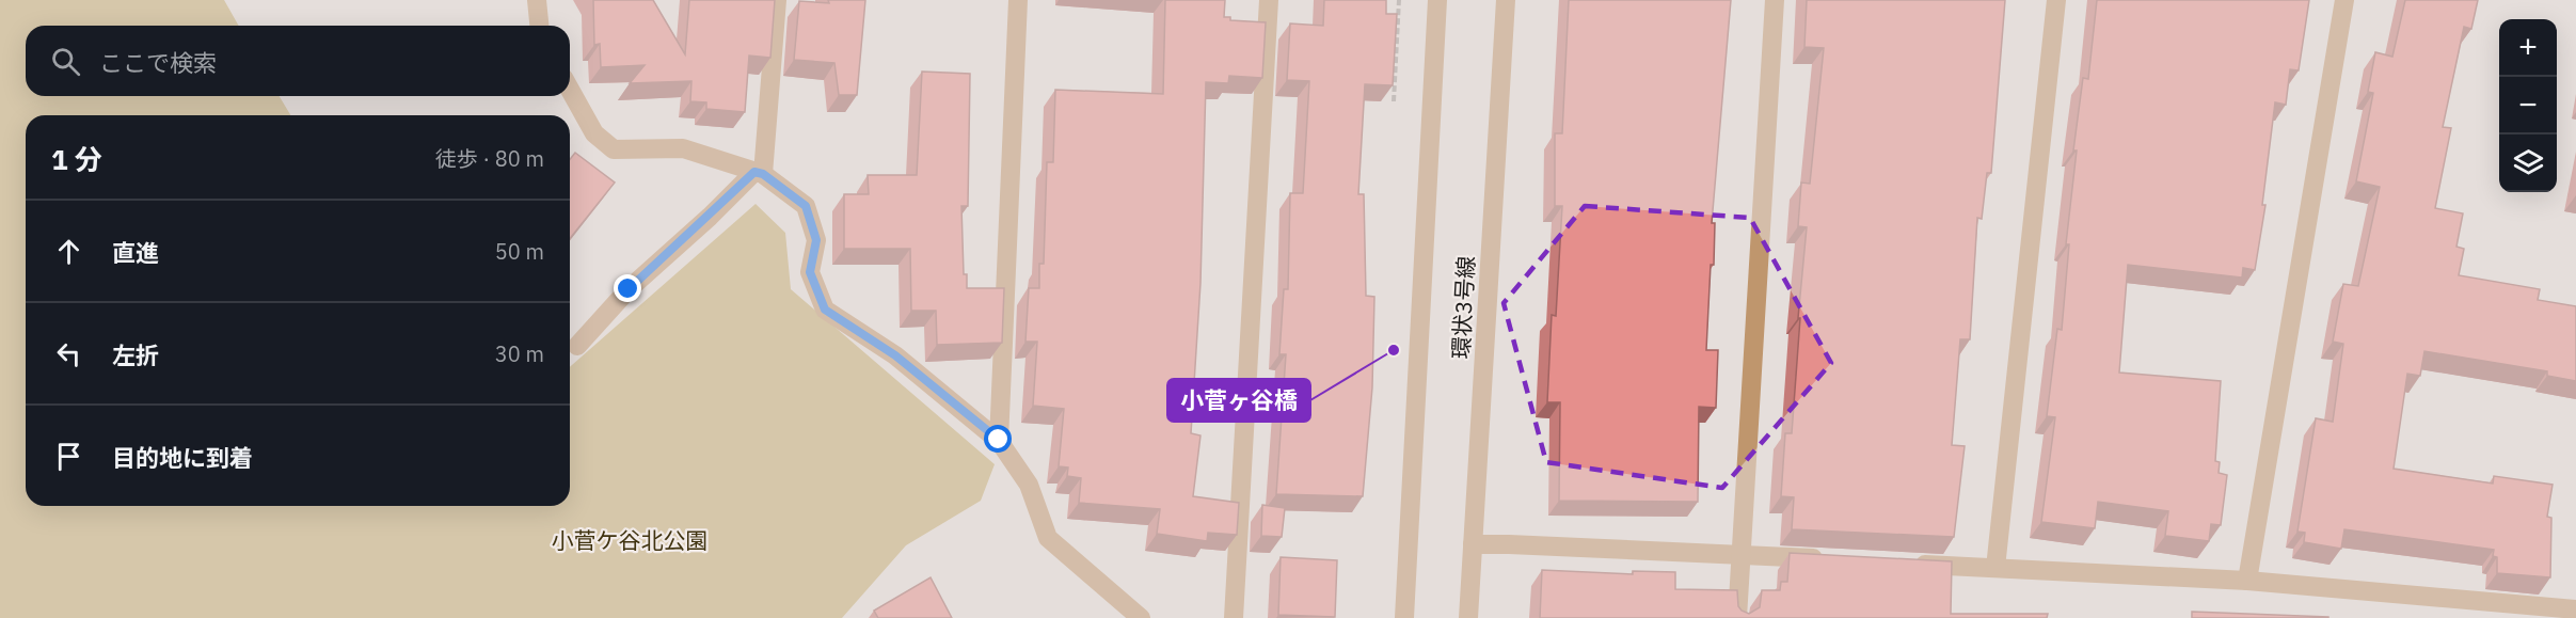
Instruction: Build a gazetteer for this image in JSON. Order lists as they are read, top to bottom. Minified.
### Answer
{"streets":{"street":["環状3号線"]},"parks":["小菅ケ谷北公園"],"places":["小菅ヶ谷橋"],"page":{"map_buttons":["+","−"],"search":"ここで検索","heading":["1 分","徒歩 · 80 m"],"list":[["直進","50 m"],["左折","30 m"],"目的地に到着"]}}
